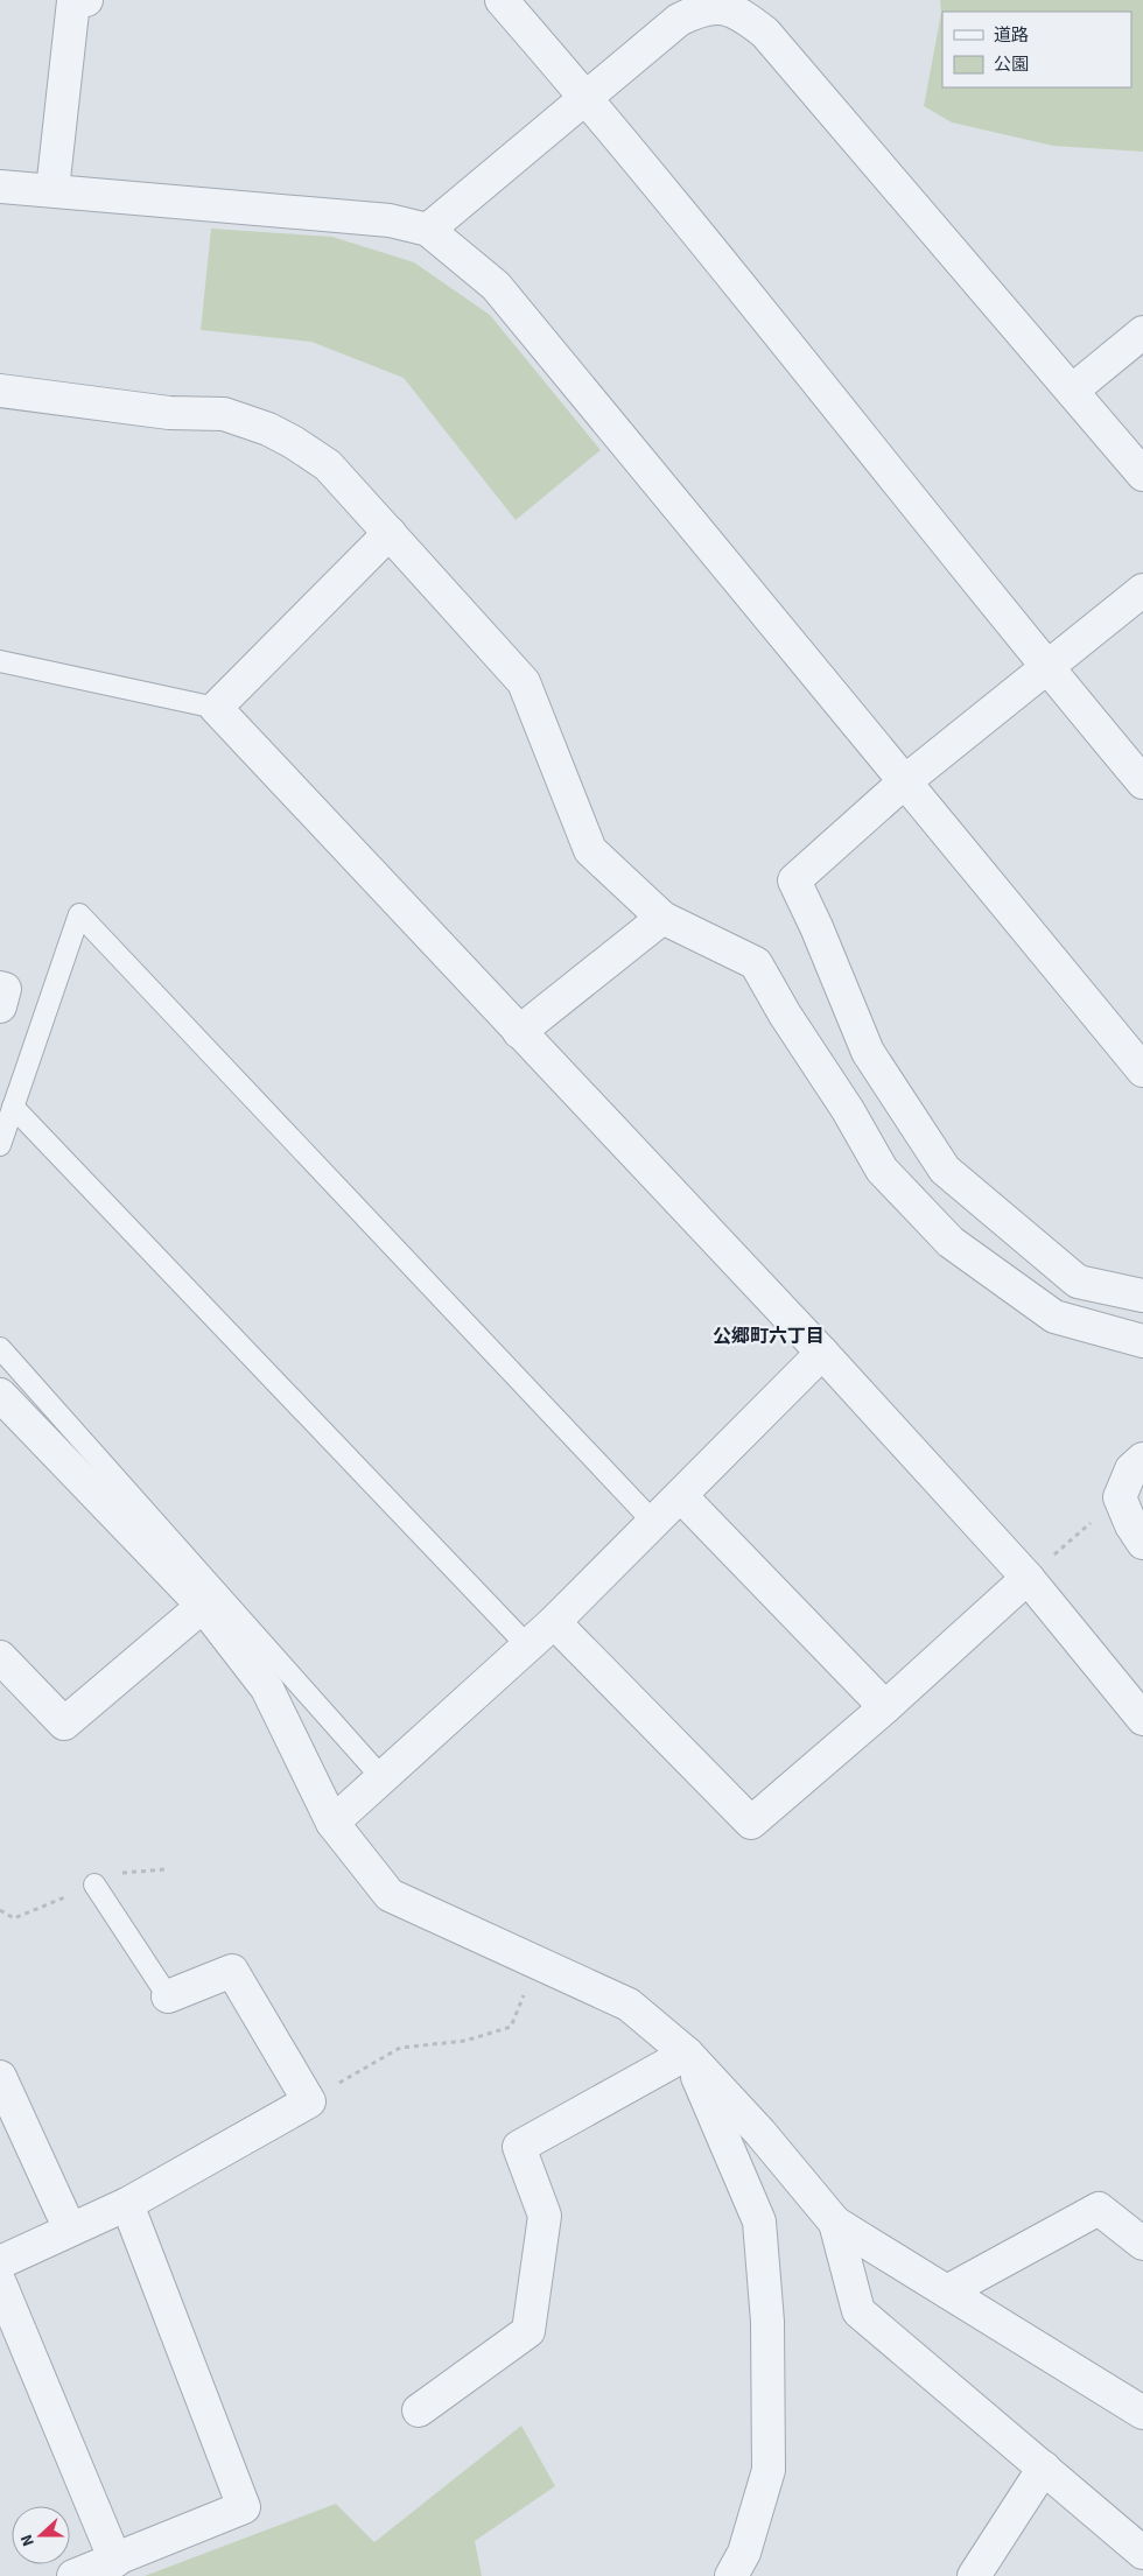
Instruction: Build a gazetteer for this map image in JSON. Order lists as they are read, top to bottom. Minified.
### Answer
{"districts":["公郷町六丁目"],"legend":["道路","公園"],"north":"left"}
